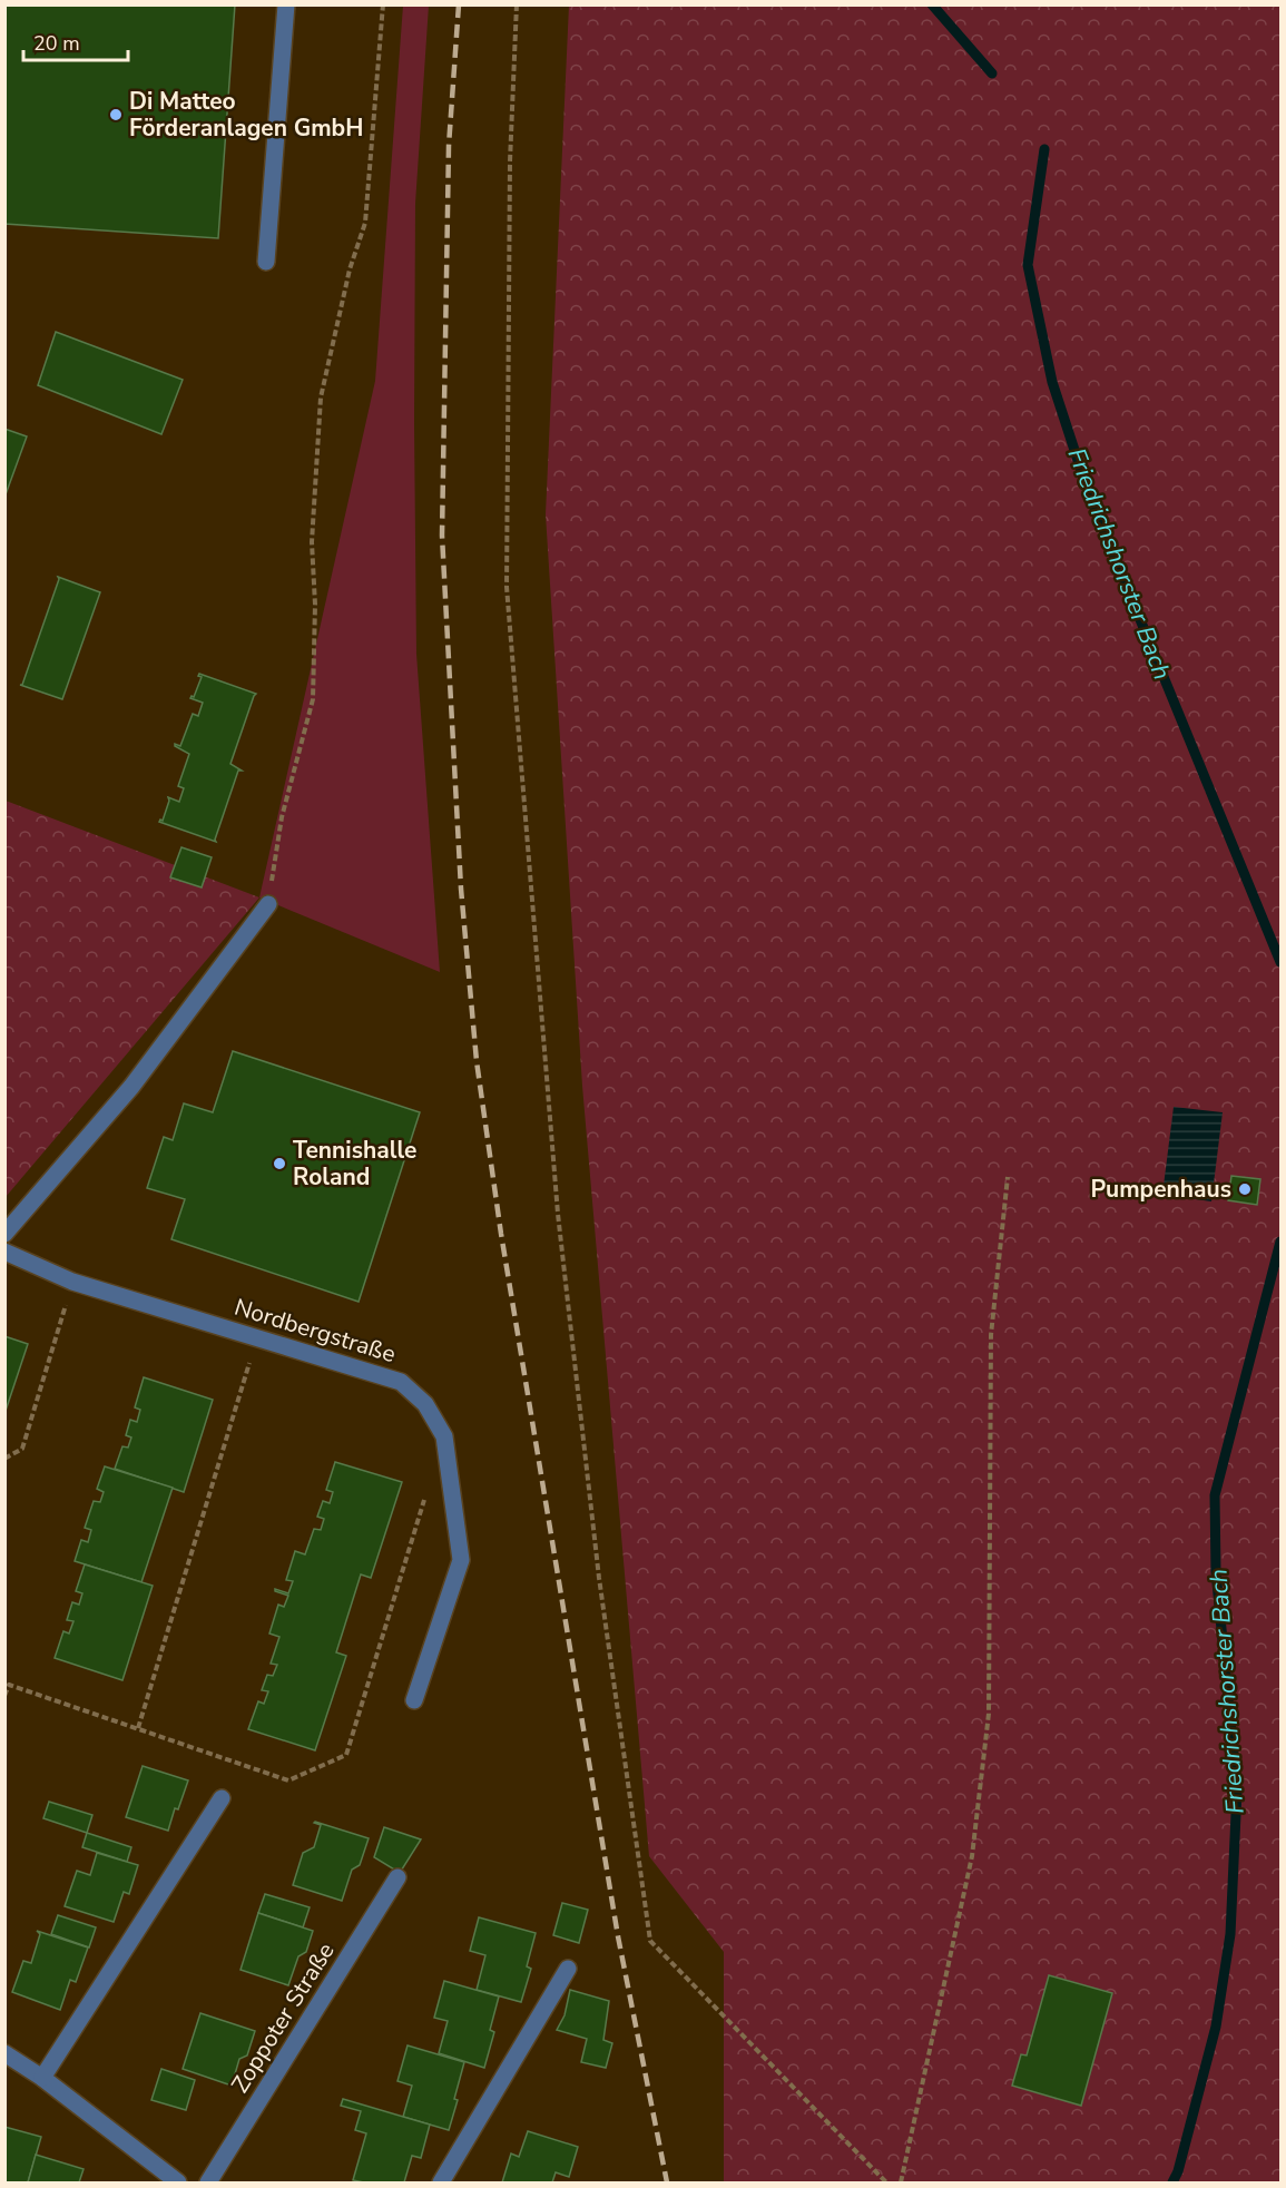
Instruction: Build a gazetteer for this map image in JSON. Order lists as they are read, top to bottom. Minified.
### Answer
{"streets":{"street":["Nordbergstraße","Zoppoter Straße"]},"water":["Friedrichshorster Bach"],"places":["Di Matteo Förderanlagen GmbH","Tennishalle Roland","Pumpenhaus"],"scale_bar":"20 m"}
